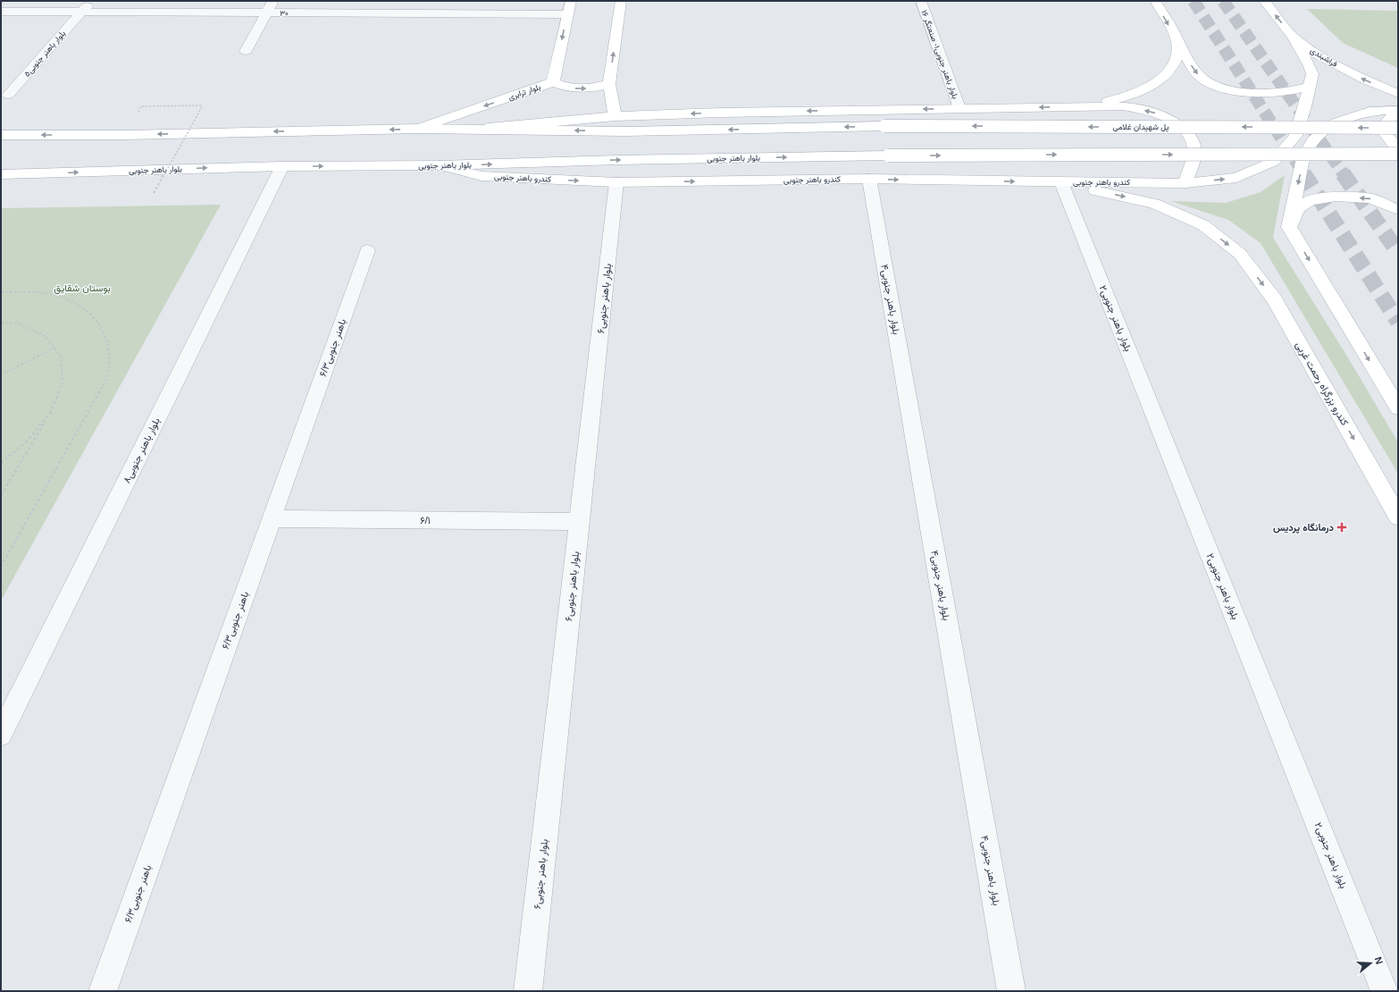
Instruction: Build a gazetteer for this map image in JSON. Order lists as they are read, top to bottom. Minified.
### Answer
{"streets":{"main road":["فراشبندی","بلوار ترابری","پل شهیدان غلامی","بلوار باهنر جنوبی","کندرو باهنر جنوبی","کندرو بزرگراه رحمت غربی"],"street":["۳۰","۵بلوار باهنر جنوبی","بلوار باهنر جنوبی۱- صنعتگر ۱۶","بلوار باهنر جنوبی۶","بلوار باهنر جنوبی۴","بلوار باهنر جنوبی۲","۶/۳باهنر جنوبی","۸بلوار باهنر جنوبی","۶/۱"]},"crossings":[["۳۰","۵بلوار باهنر جنوبی"],["۳۰","بلوار ترابری"],["فراشبندی","کندرو باهنر جنوبی"],["بلوار باهنر جنوبی","کندرو باهنر جنوبی"],["بلوار باهنر جنوبی","۸بلوار باهنر جنوبی"],["کندرو باهنر جنوبی","بلوار باهنر جنوبی۶"],["کندرو باهنر جنوبی","بلوار باهنر جنوبی۴"],["کندرو باهنر جنوبی","بلوار باهنر جنوبی۲"],["کندرو باهنر جنوبی","کندرو بزرگراه رحمت غربی"],["بلوار باهنر جنوبی۶","۶/۱"],["بلوار باهنر جنوبی۲","کندرو بزرگراه رحمت غربی"],["۶/۳باهنر جنوبی","۶/۱"]],"one_way":["فراشبندی","بلوار ترابری"],"parks":["بوستان شقایق"],"places":{"health":["درمانگاه پردیس"]},"north":"right"}
